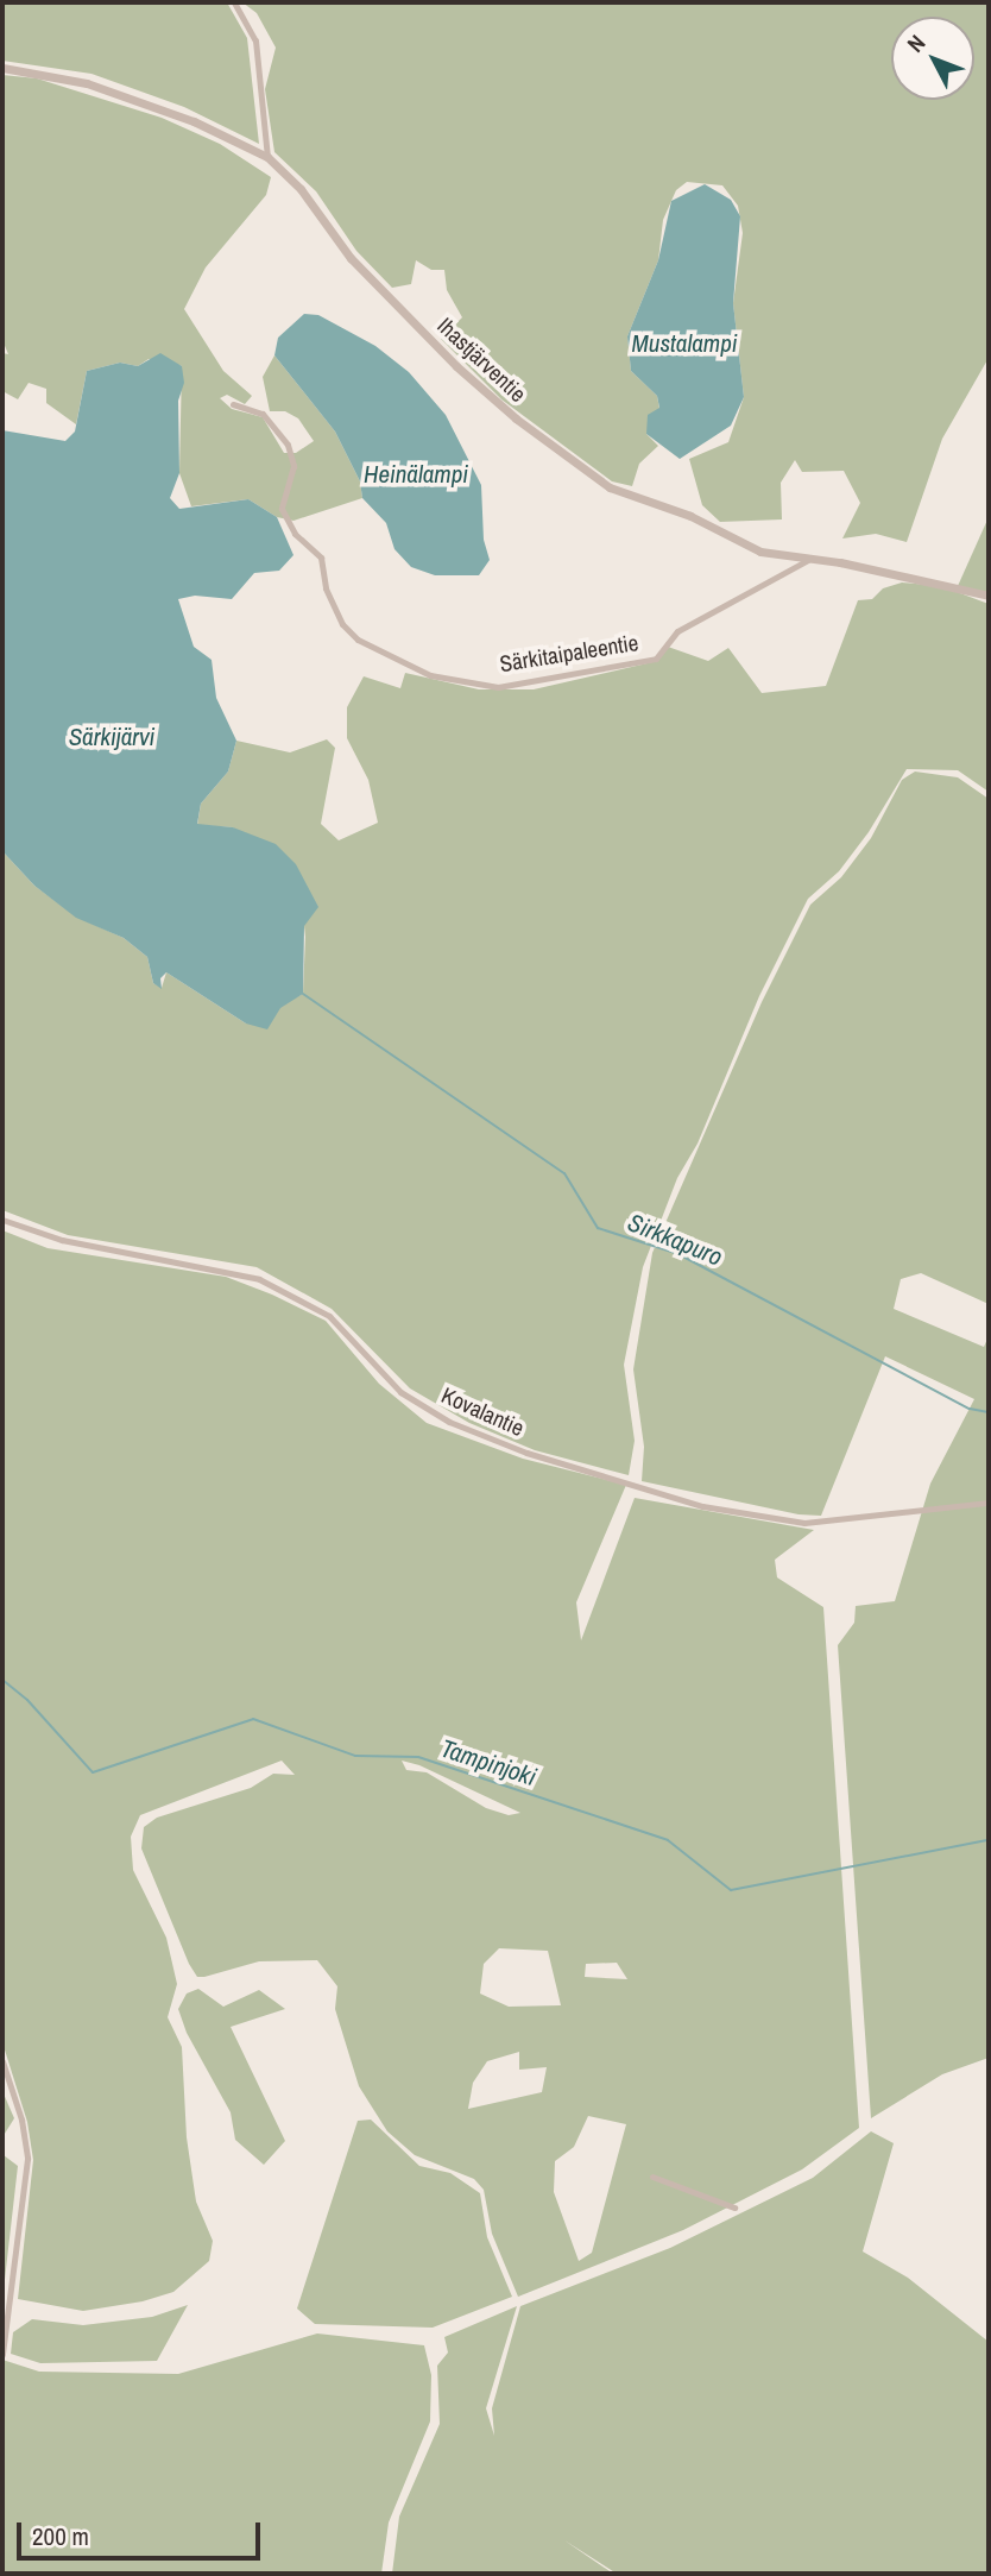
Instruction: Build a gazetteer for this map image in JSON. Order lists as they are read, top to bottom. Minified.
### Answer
{"streets":{"street":["Ihastjärventie","Särkitaipaleentie","Kovalantie"]},"crossings":[["Ihastjärventie","Särkitaipaleentie"]],"water":["Mustalampi","Heinälampi","Särkijärvi","Sirkkapuro","Tampinjoki"],"scale_bar":"200 m","north":"top left"}
